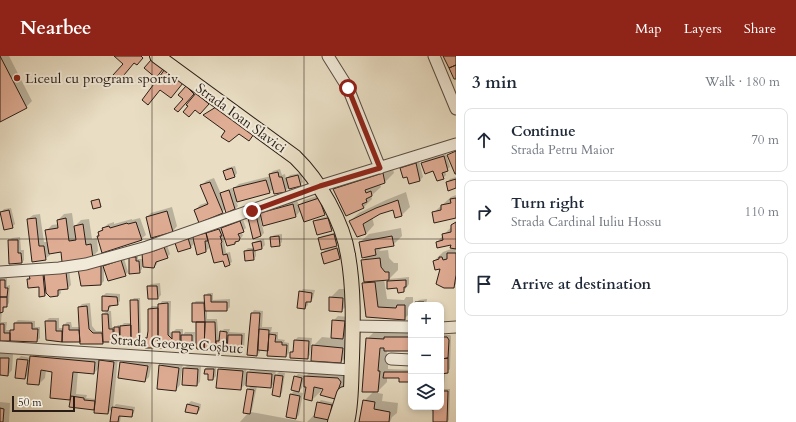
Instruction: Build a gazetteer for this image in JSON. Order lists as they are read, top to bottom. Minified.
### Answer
{"streets":{"main road":["Strada Ioan Slavici"],"street":["Strada George Coșbuc"]},"crossings":[["Strada Ioan Slavici","Strada George Coșbuc"]],"places":["Liceul cu program sportiv"],"scale_bar":"50 m","page":{"header":"Nearbee","nav":["Map","Layers","Share"],"heading":["3 min","Walk · 180 m"],"list":[["Continue","Strada Petru Maior","70 m"],["Turn right","Strada Cardinal Iuliu Hossu","110 m"],"Arrive at destination"],"map_buttons":["+","−"],"scale":"50 m"}}
